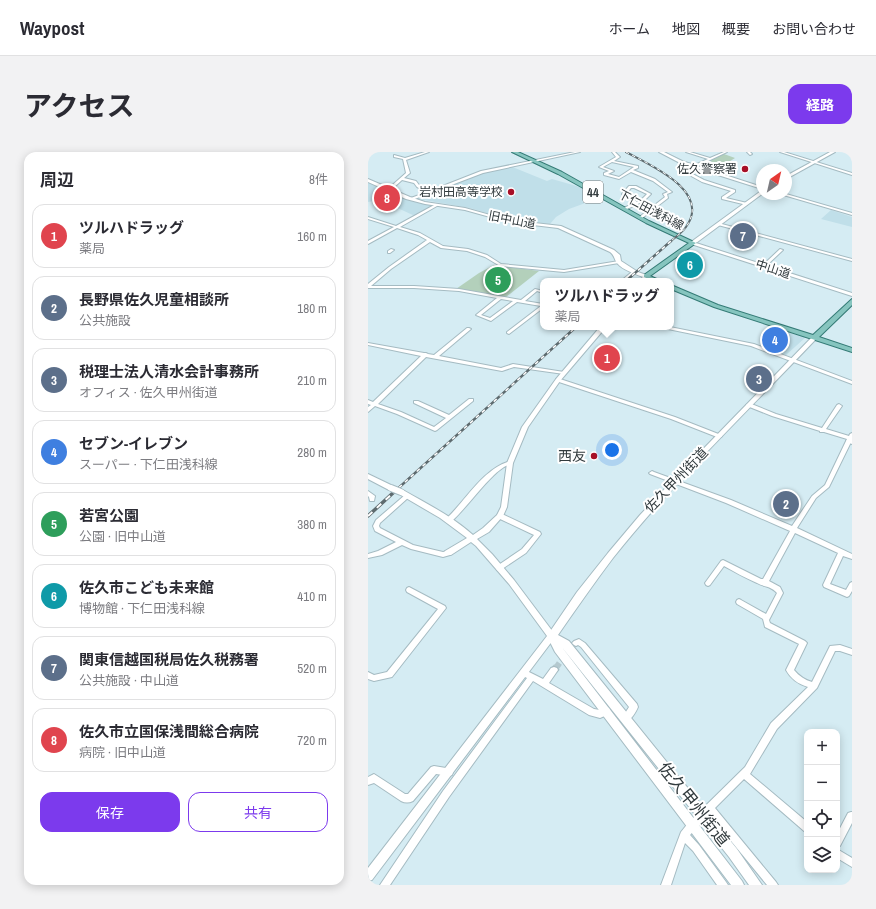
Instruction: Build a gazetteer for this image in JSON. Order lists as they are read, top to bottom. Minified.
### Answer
{"streets":{"main road":["44","下仁田浅科線","旧中山道","佐久甲州街道"],"street":["中山道"]},"crossings":[["下仁田浅科線","中山道"]],"places":["佐久警察署","岩村田高等学校","西友"],"north":"top right","page":{"header":"Waypost","nav":["ホーム","地図","概要","お問い合わせ"],"title":"アクセス","buttons":["経路",["保存","共有"]],"heading":["周辺","8件"],"pins":["8","7","6","5","4","1","3","2"],"list":[{"mark":"1","name":"ツルハドラッグ","note":"薬局","value":"160 m"},{"mark":"2","name":"長野県佐久児童相談所","note":"公共施設","value":"180 m"},{"mark":"3","name":"税理士法人清水会計事務所","note":"オフィス · 佐久甲州街道","value":"210 m"},{"mark":"4","name":"セブン-イレブン","note":"スーパー · 下仁田浅科線","value":"280 m"},{"mark":"5","name":"若宮公園","note":"公園 · 旧中山道","value":"380 m"},{"mark":"6","name":"佐久市こども未来館","note":"博物館 · 下仁田浅科線","value":"410 m"},{"mark":"7","name":"関東信越国税局佐久税務署","note":"公共施設 · 中山道","value":"520 m"},{"mark":"8","name":"佐久市立国保浅間総合病院","note":"病院 · 旧中山道","value":"720 m"}],"popup":["ツルハドラッグ","薬局"],"map_buttons":["+","−"]}}
